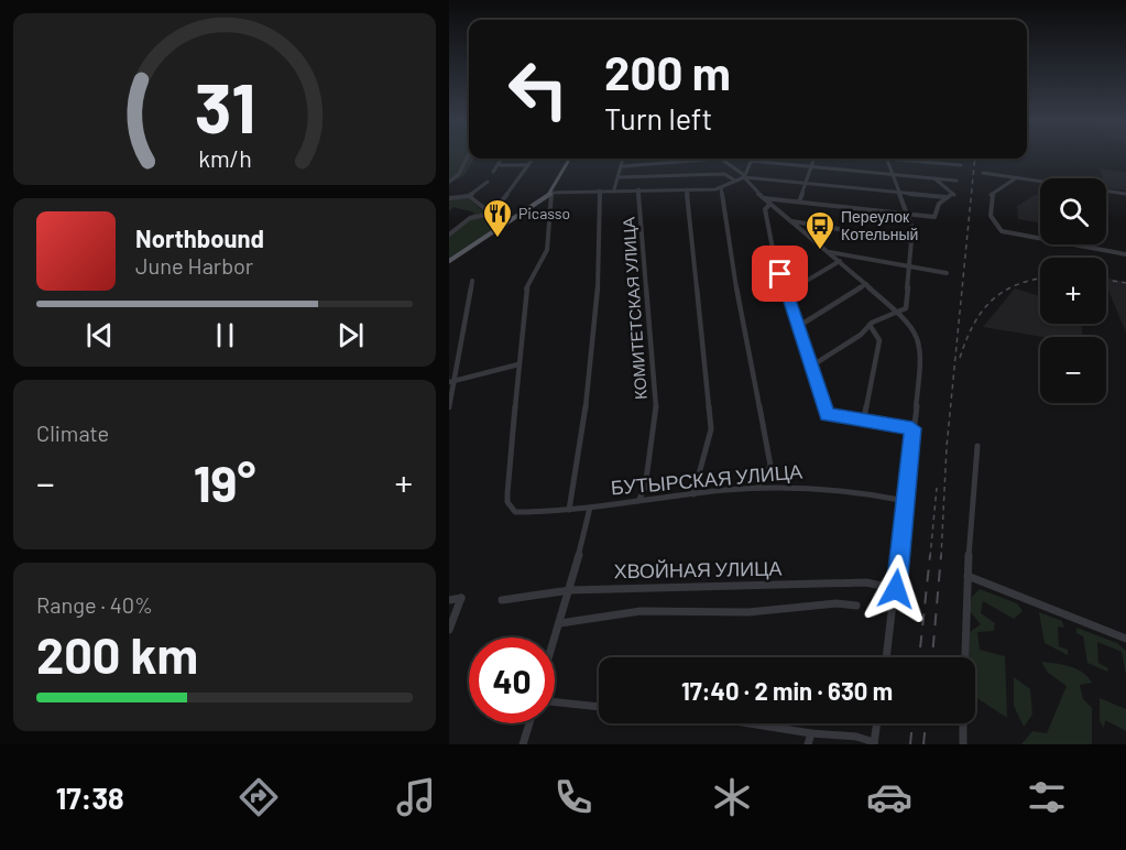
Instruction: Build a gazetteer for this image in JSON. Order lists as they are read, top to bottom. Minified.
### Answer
{"streets":{"street":["КОМИТЕТСКАЯ УЛИЦА","БУТЫРСКАЯ УЛИЦА","ХВОЙНАЯ УЛИЦА"]},"crossings":[["КОМИТЕТСКАЯ УЛИЦА","БУТЫРСКАЯ УЛИЦА"]],"places":{"restaurant":["Picasso"],"bus stop":["Переулок Котельный"]},"page":{"turn":["200 m","Turn left"],"map_buttons":["+","−"],"song":["Northbound","June Harbor"],"tile":["Climate",["Range · 40%","200 km"]],"heat":["−","19°","+"],"limit":"40","trip":"17:40 · 2 min · 630 m","tabs":"17:38","gauge":["31","km/h"]}}
